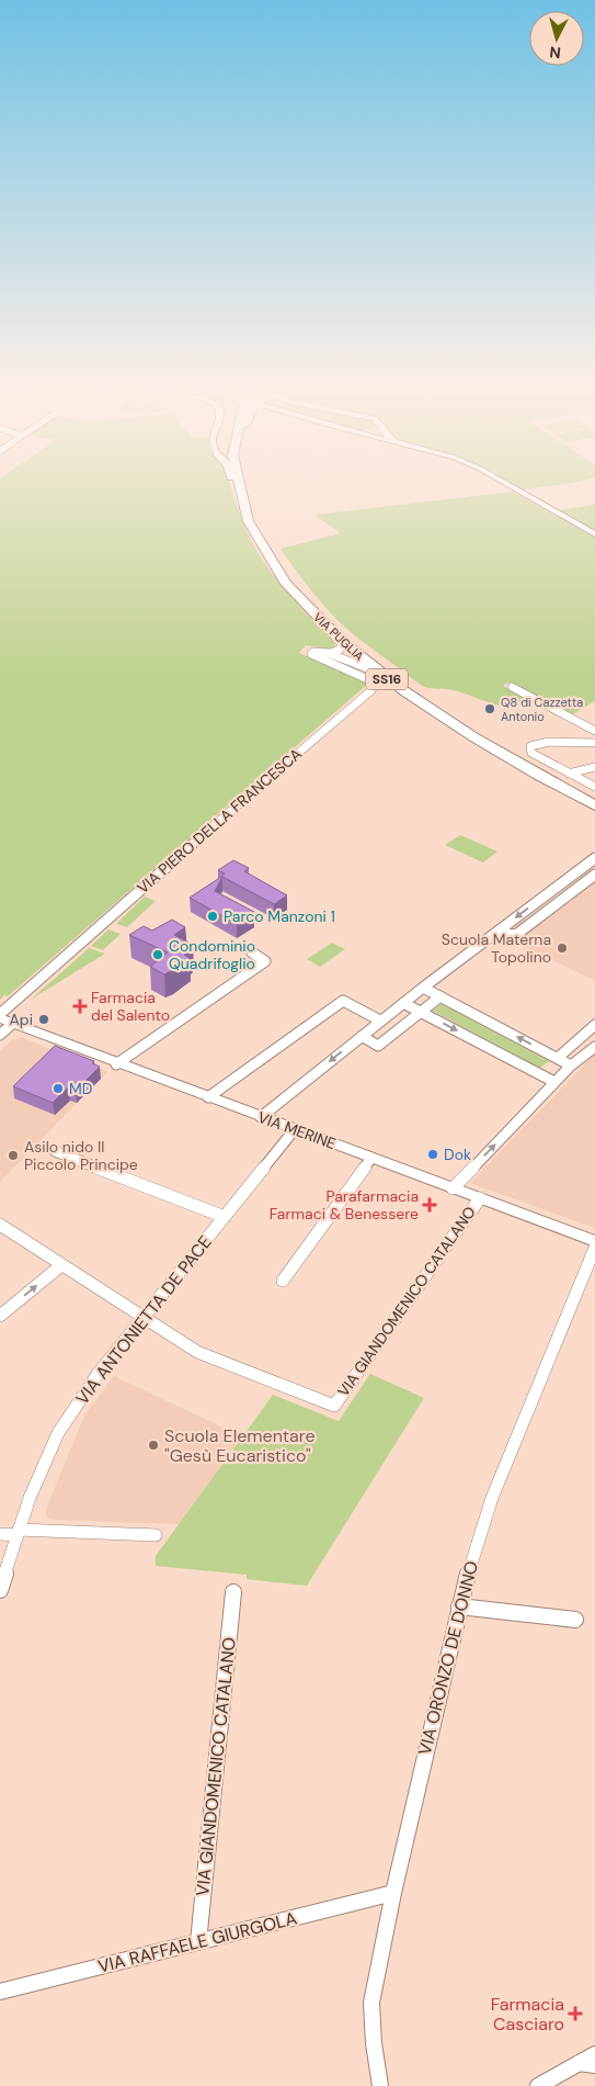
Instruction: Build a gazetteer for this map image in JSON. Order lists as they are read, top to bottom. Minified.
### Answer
{"streets":{"highway":["VIA PUGLIA","SS16"],"street":["VIA PIERO DELLA FRANCESCA","VIA MERINE","VIA GIANDOMENICO CATALANO","VIA ANTONIETTA DE PACE","VIA ORONZO DE DONNO","VIA RAFFAELE GIURGOLA"]},"crossings":[["VIA PUGLIA","VIA PIERO DELLA FRANCESCA"],["VIA MERINE","VIA GIANDOMENICO CATALANO"],["VIA MERINE","VIA ANTONIETTA DE PACE"],["VIA GIANDOMENICO CATALANO","VIA ANTONIETTA DE PACE"],["VIA GIANDOMENICO CATALANO","VIA RAFFAELE GIURGOLA"],["VIA ORONZO DE DONNO","VIA RAFFAELE GIURGOLA"]],"places":{"other":["Q8 di Cazzetta Antonio","Parco Manzoni 1","Scuola Materna Topolino","Condominio Quadrifoglio","Api","MD","Dok","Asilo nido Il Piccolo Principe","Scuola Elementare \"Gesù Eucaristico\""],"health":["Farmacia del Salento","Parafarmacia Farmaci & Benessere","Farmacia Casciaro"]},"north":"bottom"}
